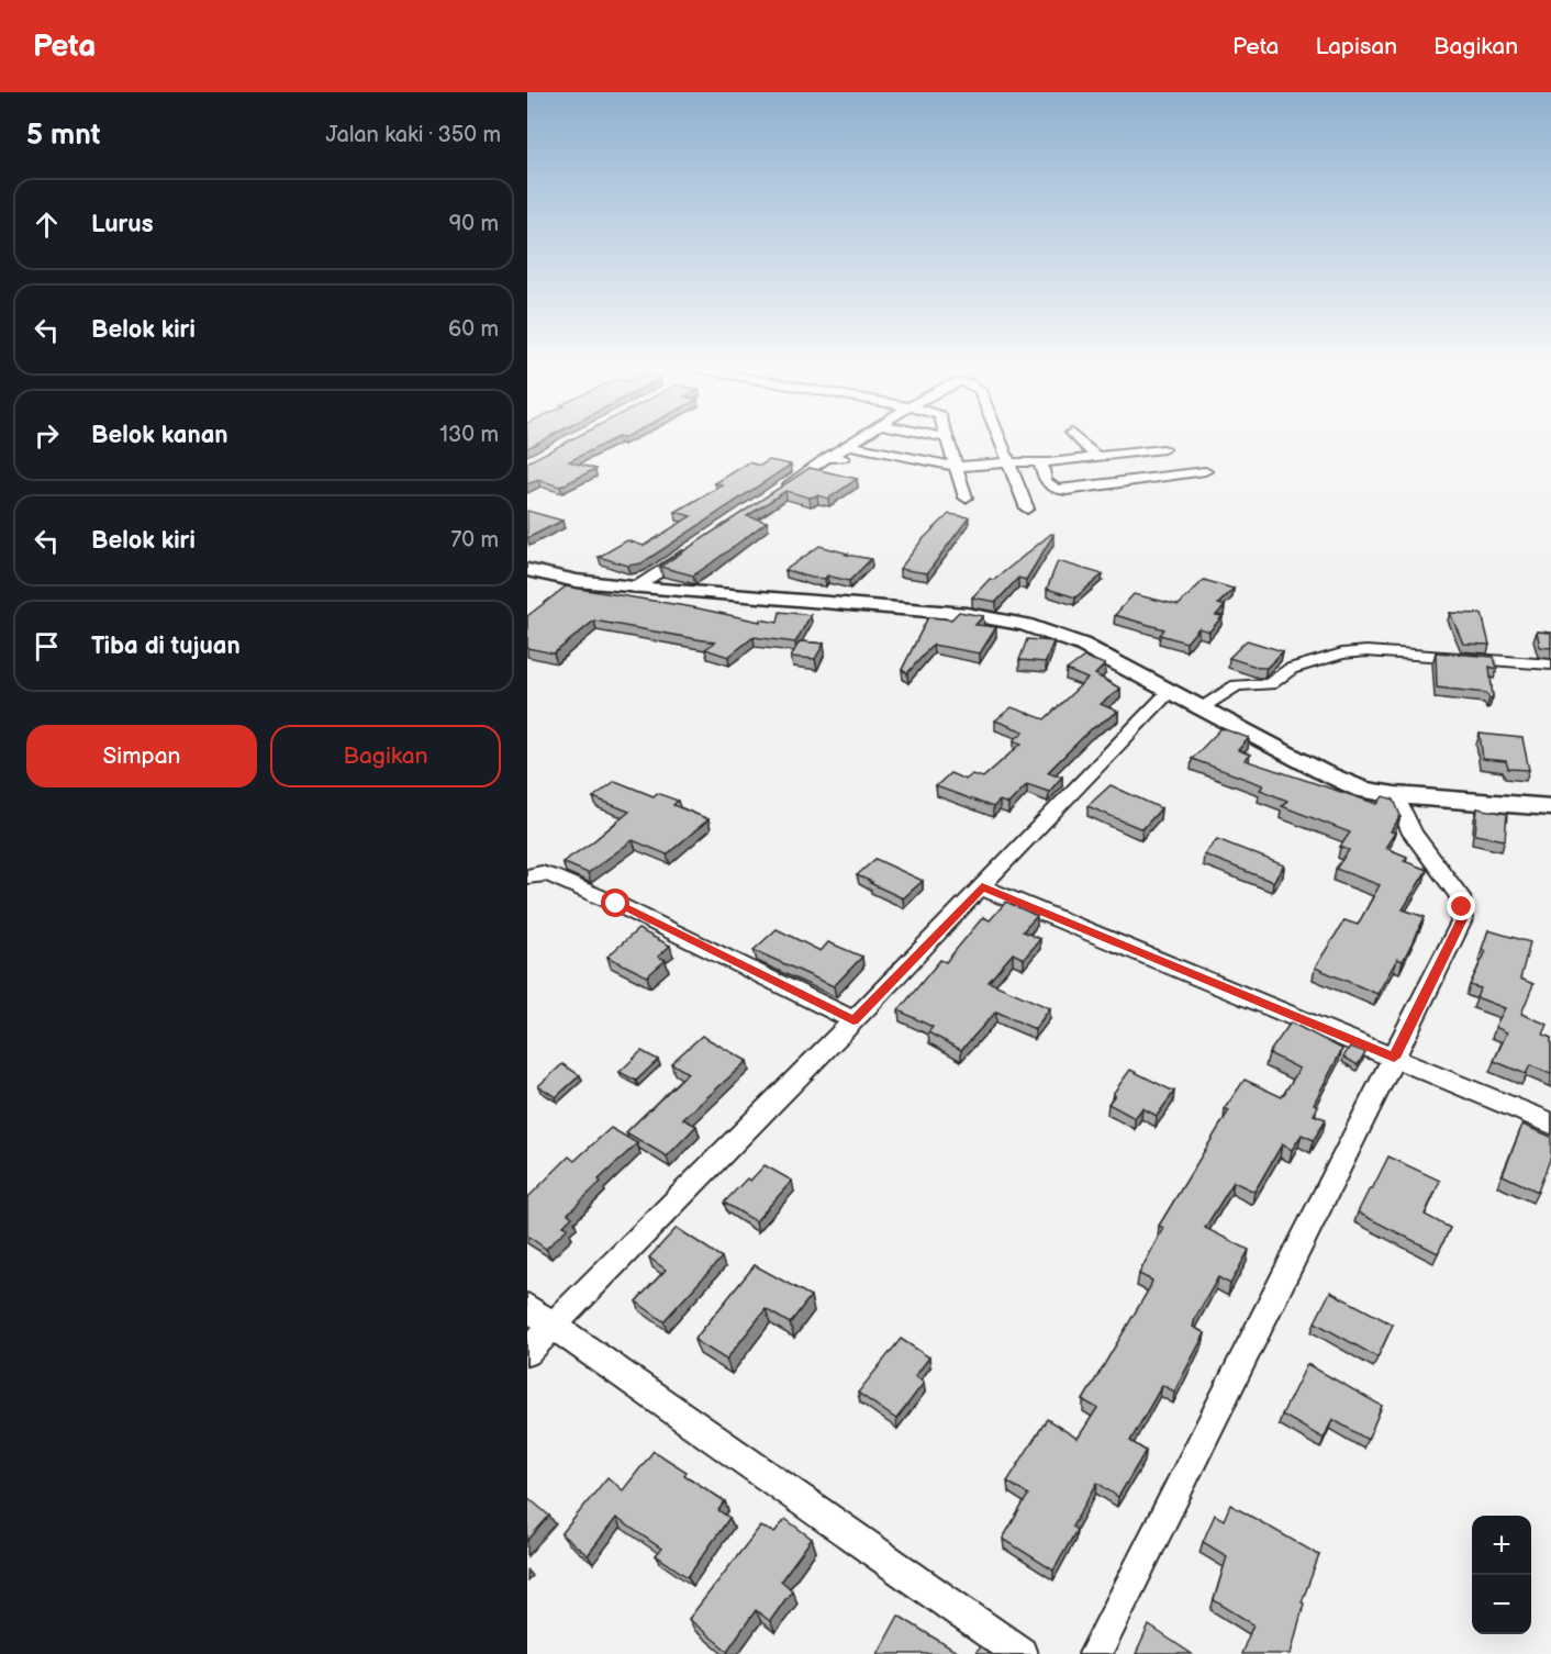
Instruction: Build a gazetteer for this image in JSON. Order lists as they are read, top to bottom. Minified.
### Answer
{"page":{"header":"Peta","nav":["Peta","Lapisan","Bagikan"],"heading":["5 mnt","Jalan kaki · 350 m"],"list":[["Lurus","90 m"],["Belok kiri","60 m"],["Belok kanan","130 m"],["Belok kiri","70 m"],"Tiba di tujuan"],"buttons":["Simpan","Bagikan"],"map_buttons":["+","−"]}}
